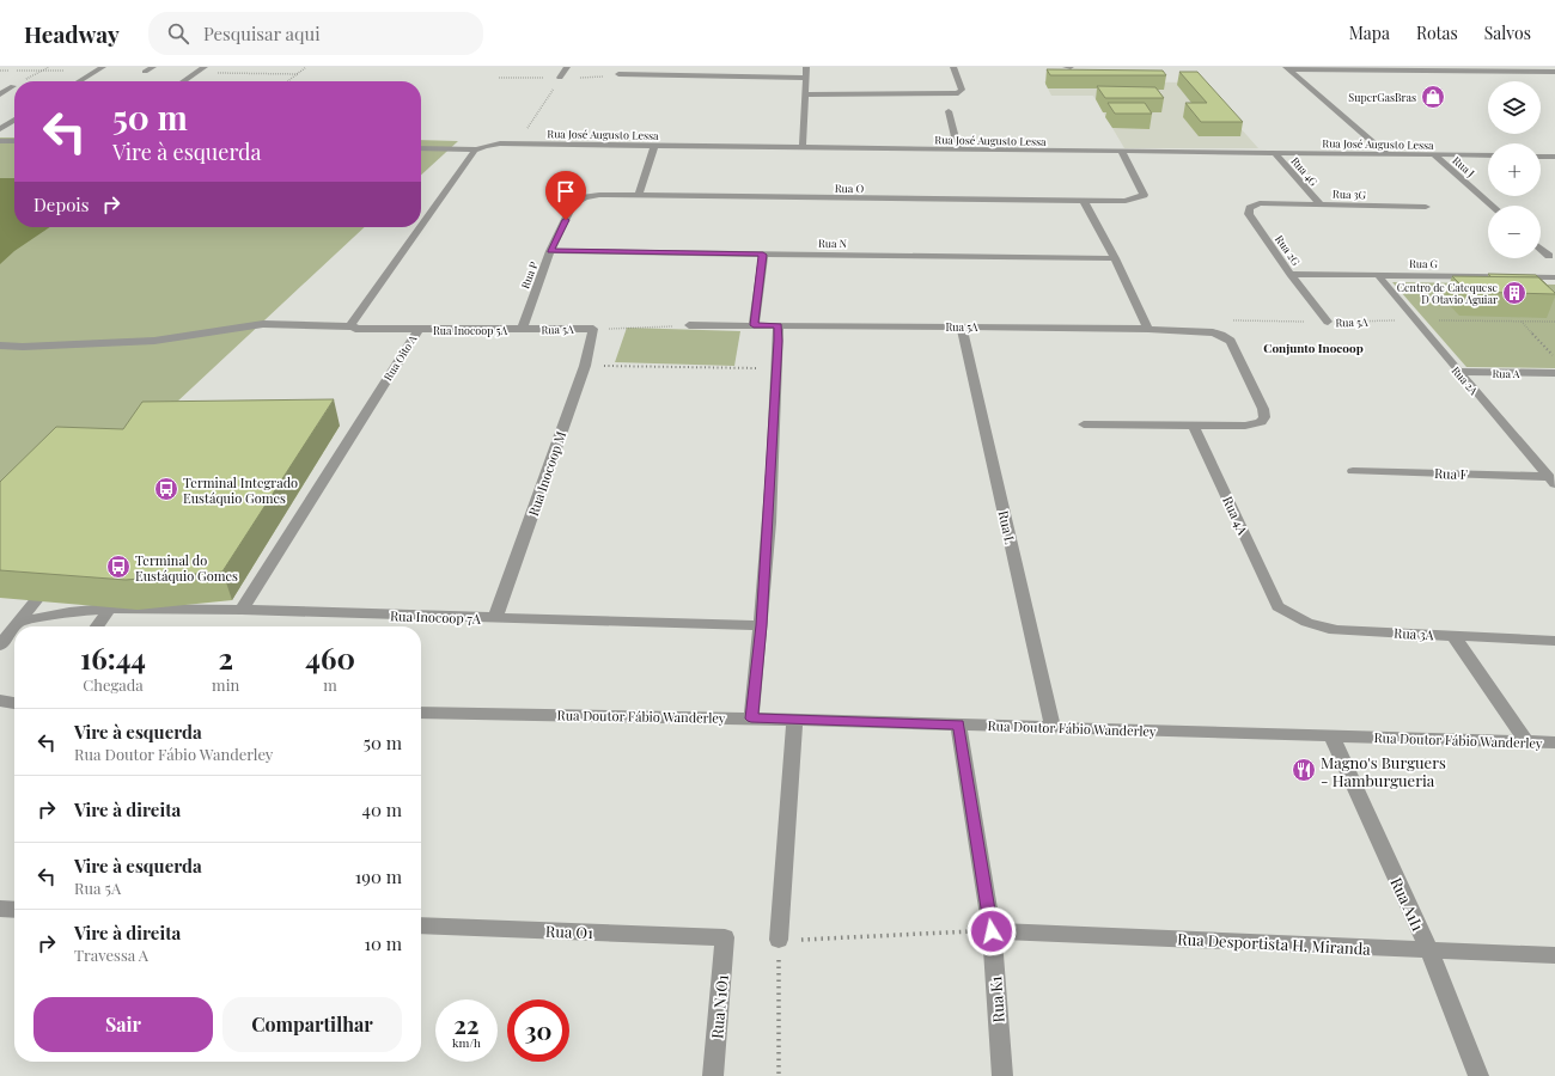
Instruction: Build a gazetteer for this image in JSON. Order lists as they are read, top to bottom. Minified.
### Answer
{"streets":{"street":["Rua José Augusto Lessa","Rua J","Rua 4G","Rua O","Rua 3G","Rua N","Rua 2G","Rua G","Rua P","Rua 5A","Rua Inocoop 5A","Rua Oito A","Rua A","Rua 2A","Rua Inocoop M","Rua F","Rua 4A","Rua L","Rua Inocoop 7A","Rua 3A","Rua Doutor Fábio Wanderley","Rua A1I1","Rua O1","Rua Desportista H. Miranda","Rua K1","Rua N1O1"]},"crossings":[["Rua José Augusto Lessa","Rua J"],["Rua José Augusto Lessa","Rua 4G"],["Rua José Augusto Lessa","Rua O"],["Rua 4G","Rua 3G"],["Rua O","Rua P"],["Rua 3G","Rua 2G"],["Rua N","Rua P"],["Rua 2G","Rua G"],["Rua 2G","Rua 5A"],["Rua G","Rua 2A"],["Rua P","Rua 5A"],["Rua P","Rua Inocoop 5A"],["Rua 5A","Rua Inocoop 5A"],["Rua 5A","Rua 2A"],["Rua 5A","Rua Inocoop M"],["Rua 5A","Rua 4A"],["Rua 5A","Rua L"],["Rua Inocoop 5A","Rua Oito A"],["Rua Oito A","Rua Inocoop 7A"],["Rua A","Rua 2A"],["Rua 2A","Rua F"],["Rua Inocoop M","Rua Inocoop 7A"],["Rua 4A","Rua 3A"],["Rua L","Rua Doutor Fábio Wanderley"],["Rua Doutor Fábio Wanderley","Rua A1I1"],["Rua Doutor Fábio Wanderley","Rua K1"],["Rua A1I1","Rua Desportista H. Miranda"],["Rua O1","Rua N1O1"],["Rua Desportista H. Miranda","Rua K1"]],"districts":["Conjunto Inocoop"],"places":{"shop":["SuperGasBras"],"building":["Centro de Catequese D Otavio Aguiar"],"bus stop":["Terminal Integrado Eustáquio Gomes","Terminal do Eustáquio Gomes"],"restaurant":["Magno's Burguers - Hamburgueria"]},"page":{"header":"Headway","search":"Pesquisar aqui","nav":["Mapa","Rotas","Salvos"],"map_buttons":["+","−"],"turn":["50 m","Vire à esquerda"],"then":"Depois","eta":["16:44","Chegada","2","min","460","m"],"list":[{"name":"Vire à esquerda","note":"Rua Doutor Fábio Wanderley","value":"50 m"},{"name":"Vire à direita","value":"40 m"},{"name":"Vire à esquerda","note":"Rua 5A","value":"190 m"},{"name":"Vire à direita","note":"Travessa A","value":"10 m"}],"buttons":["Sair","Compartilhar"],"speed":"22 km/h","limit":"30"}}
